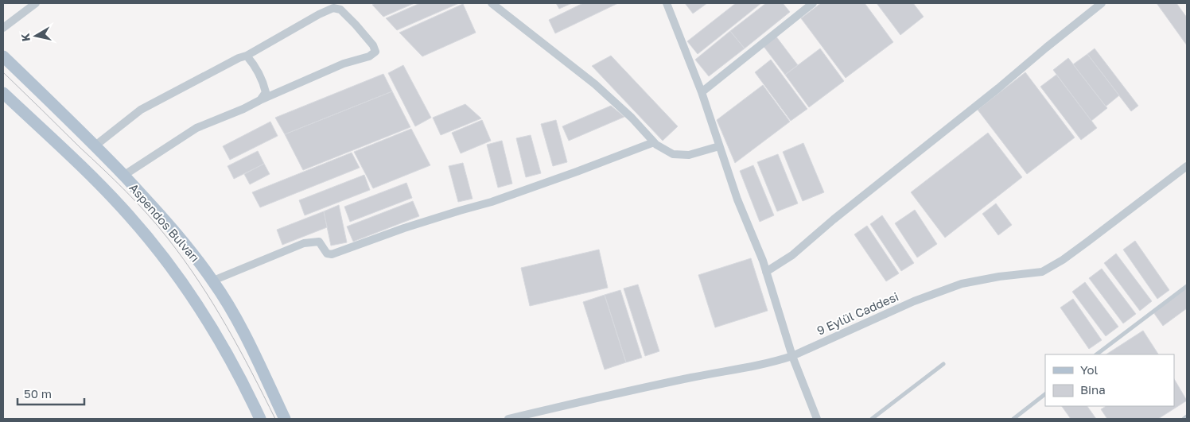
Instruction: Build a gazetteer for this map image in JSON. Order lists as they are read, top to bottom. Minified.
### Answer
{"streets":{"main road":["Aspendos Bulvarı"],"street":["9 Eylül Caddesi"]},"legend":["Yol","Bina"],"scale_bar":"50 m","north":"left"}
